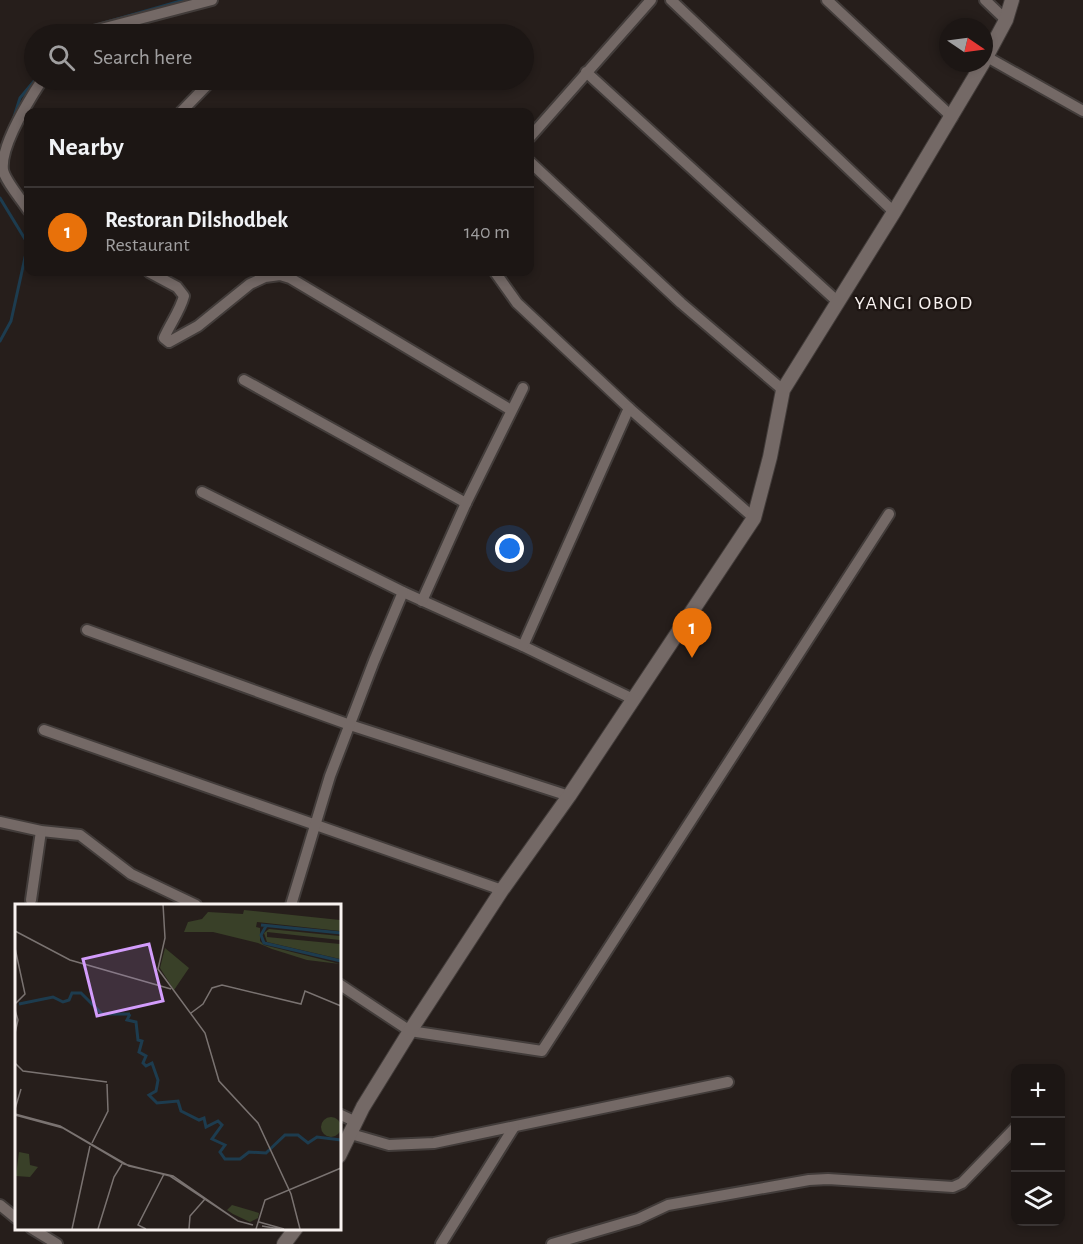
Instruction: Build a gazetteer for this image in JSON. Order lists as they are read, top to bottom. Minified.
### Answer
{"districts":["YANGI OBOD"],"north":"right","page":{"search":"Search here","heading":"Nearby","list":[{"mark":"1","name":"Restoran Dilshodbek","note":"Restaurant","value":"140 m"}],"pins":"1","map_buttons":["+","−"]}}
